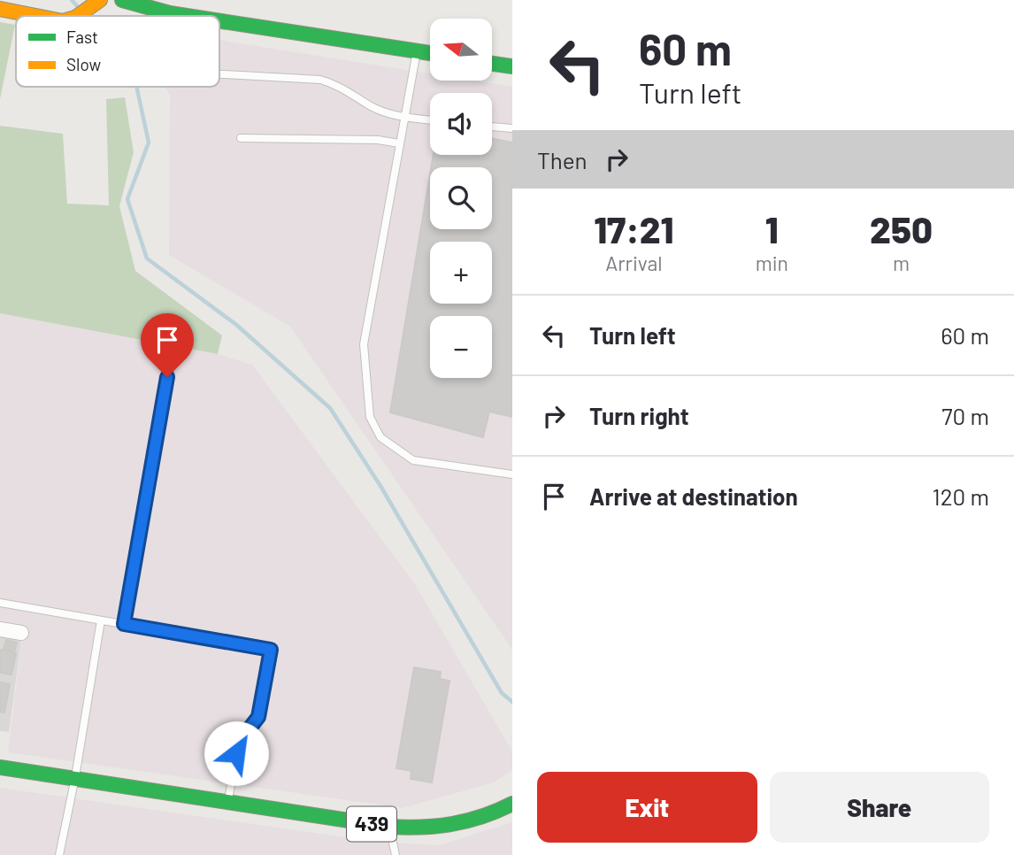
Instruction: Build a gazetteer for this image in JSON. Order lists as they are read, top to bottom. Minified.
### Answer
{"streets":{"main road":["439"]},"legend":["Fast","Slow"],"north":"left","page":{"turn":["60 m","Turn left"],"map_buttons":["+","−"],"then":"Then","eta":["17:21","Arrival","1","min","250","m"],"list":[{"name":"Turn left","value":"60 m"},{"name":"Turn right","value":"70 m"},{"name":"Arrive at destination","value":"120 m"}],"buttons":["Exit","Share"]}}
